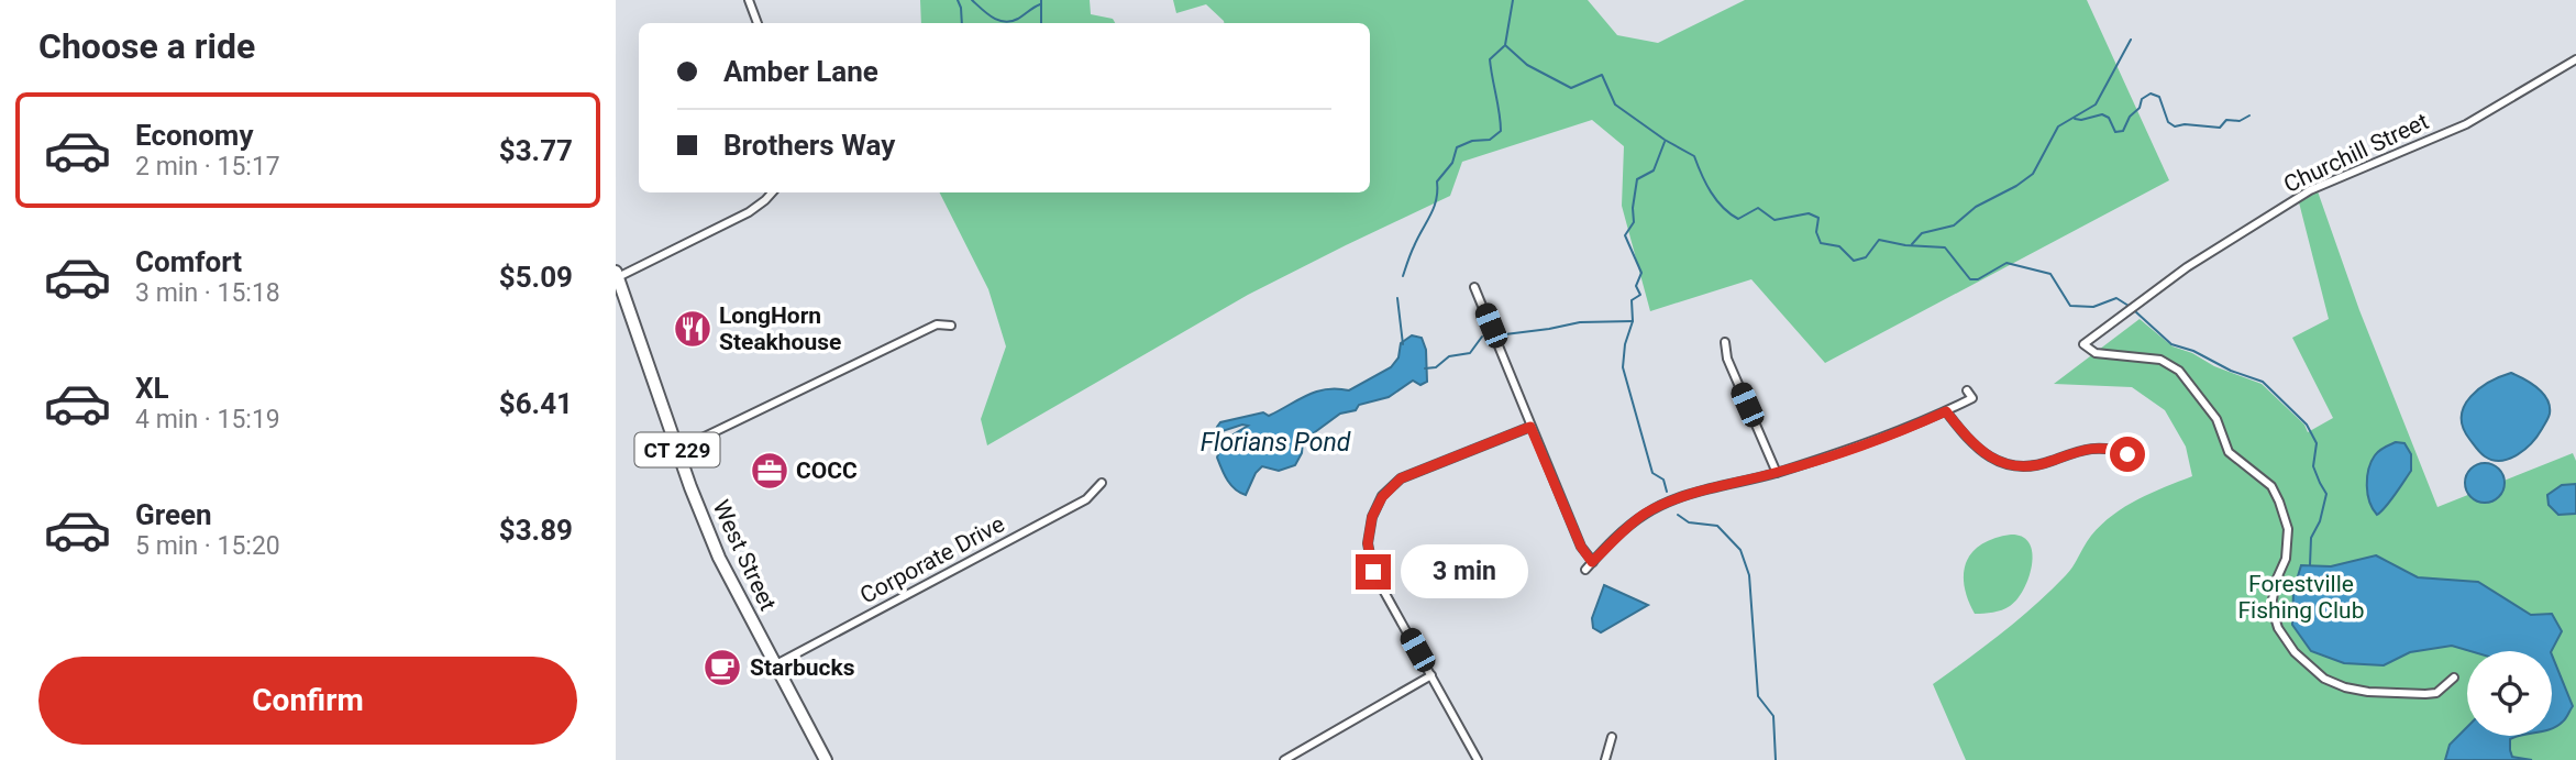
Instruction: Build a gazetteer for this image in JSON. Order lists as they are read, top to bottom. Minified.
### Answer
{"streets":{"main road":["CT 229","West Street"],"street":["Churchill Street","Corporate Drive"]},"crossings":[["West Street","Corporate Drive"]],"water":["Florians Pond"],"parks":["Forestville Fishing Club"],"places":{"restaurant":["LongHorn Steakhouse"],"office":["COCC"],"cafe":["Starbucks"]},"page":{"heading":"Choose a ride","banner":["Amber Lane","Brothers Way"],"list":[{"name":"Economy","note":"2 min · 15:17","value":"$3.77"},{"name":"Comfort","note":"3 min · 15:18","value":"$5.09"},{"name":"XL","note":"4 min · 15:19","value":"$6.41"},{"name":"Green","note":"5 min · 15:20","value":"$3.89"}],"bubble":"3 min","buttons":"Confirm"}}
